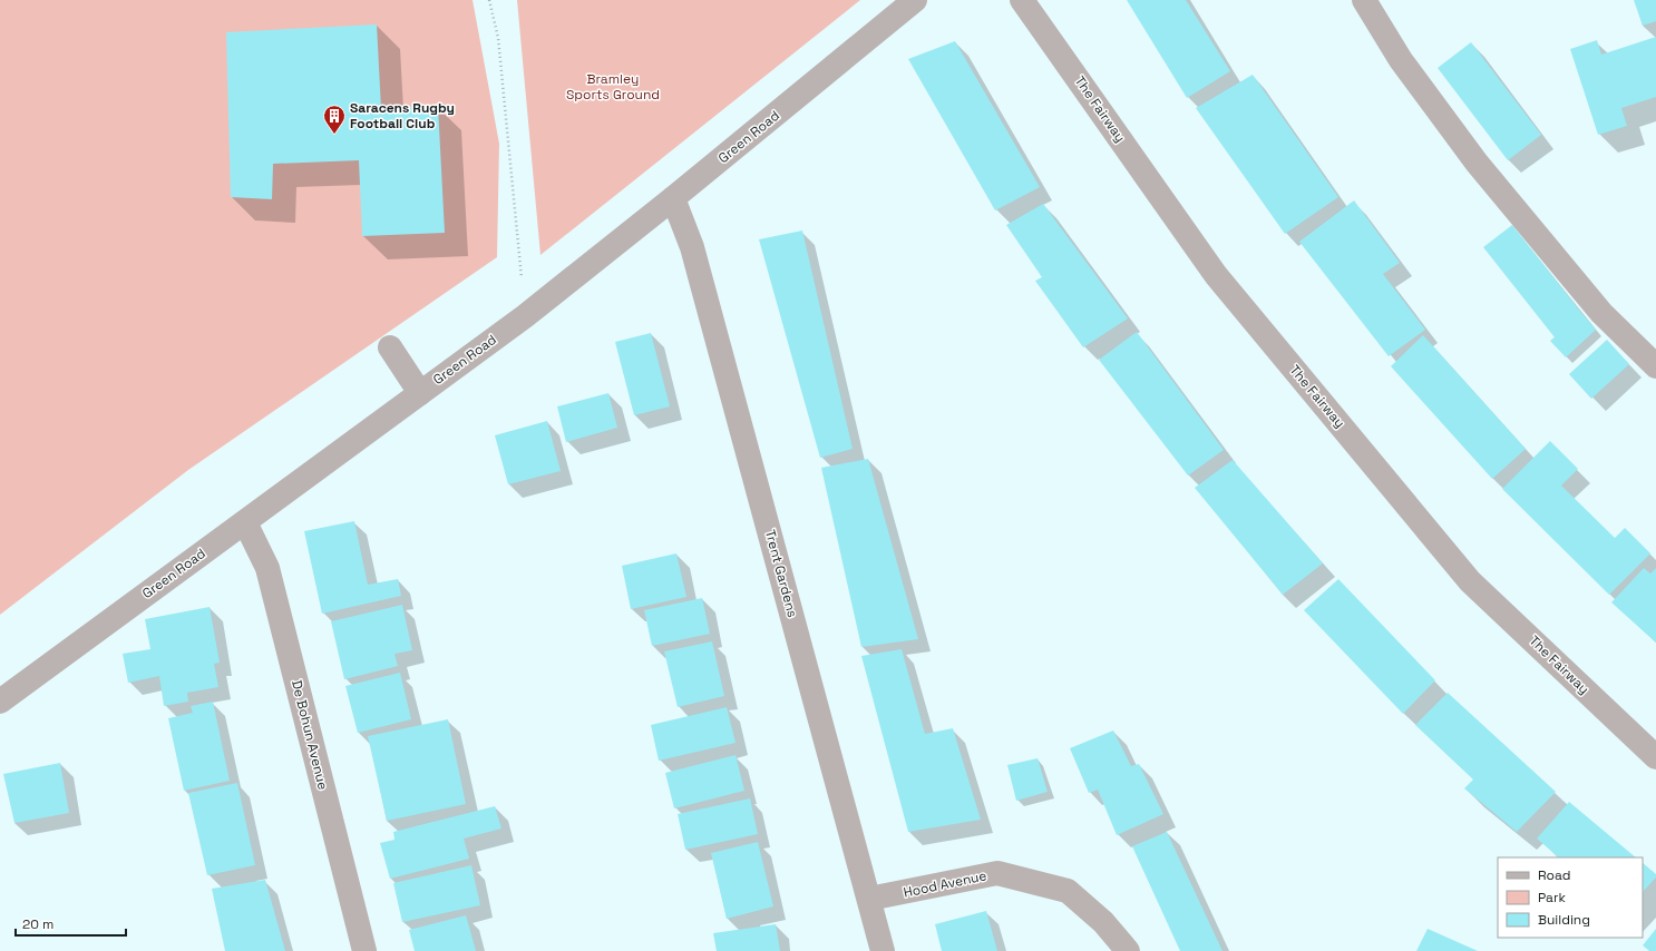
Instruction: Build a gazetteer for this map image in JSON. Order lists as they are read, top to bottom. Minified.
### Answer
{"streets":{"street":["The Fairway","Green Road","Trent Gardens","De Bohun Avenue","Hood Avenue"]},"crossings":[["Green Road","Trent Gardens"],["Green Road","De Bohun Avenue"],["Trent Gardens","Hood Avenue"]],"parks":["Bramley Sports Ground"],"places":{"building":["Saracens Rugby Football Club"]},"legend":["Road","Park","Building"],"scale_bar":"20 m"}
